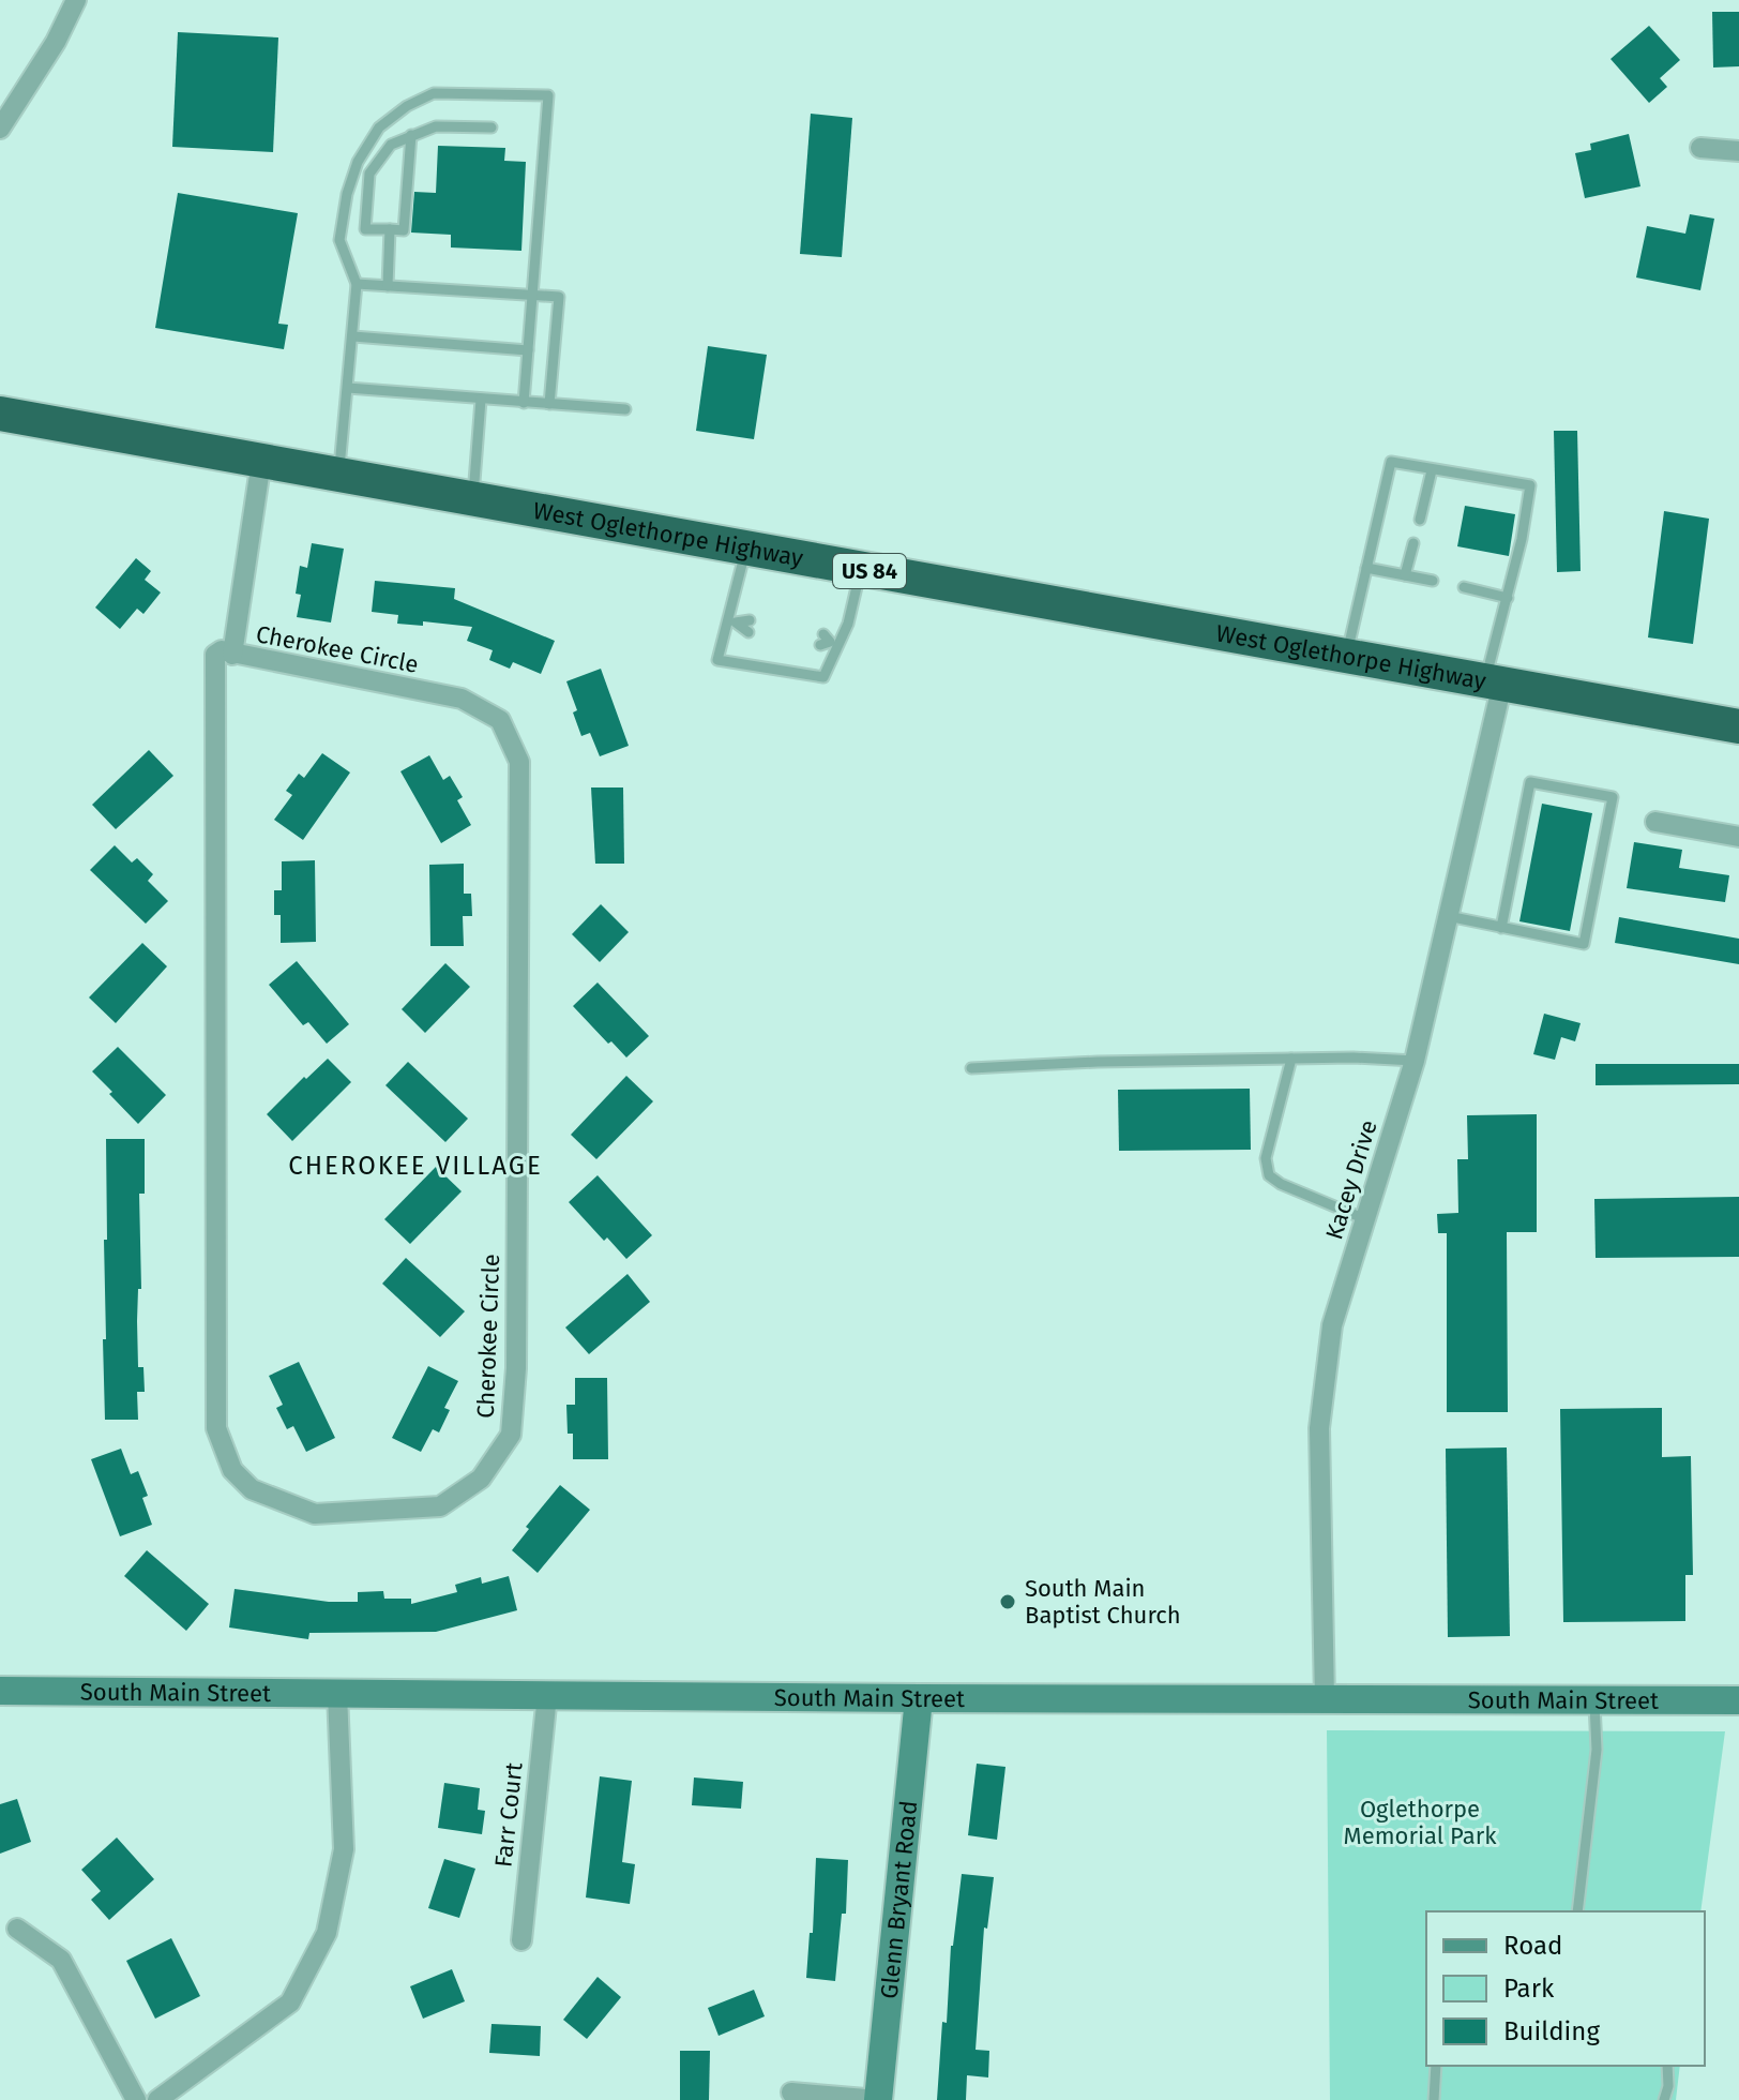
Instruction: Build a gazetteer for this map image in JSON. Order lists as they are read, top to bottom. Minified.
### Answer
{"streets":{"highway":["West Oglethorpe Highway","US 84"],"street":["Cherokee Circle","Kacey Drive","South Main Street","Farr Court","Glenn Bryant Road"]},"crossings":[["West Oglethorpe Highway","Cherokee Circle"],["West Oglethorpe Highway","Kacey Drive"],["Kacey Drive","South Main Street"],["South Main Street","Farr Court"],["South Main Street","Glenn Bryant Road"]],"districts":["CHEROKEE VILLAGE"],"parks":["Oglethorpe Memorial Park"],"places":["South Main Baptist Church"],"legend":["Road","Park","Building"]}
